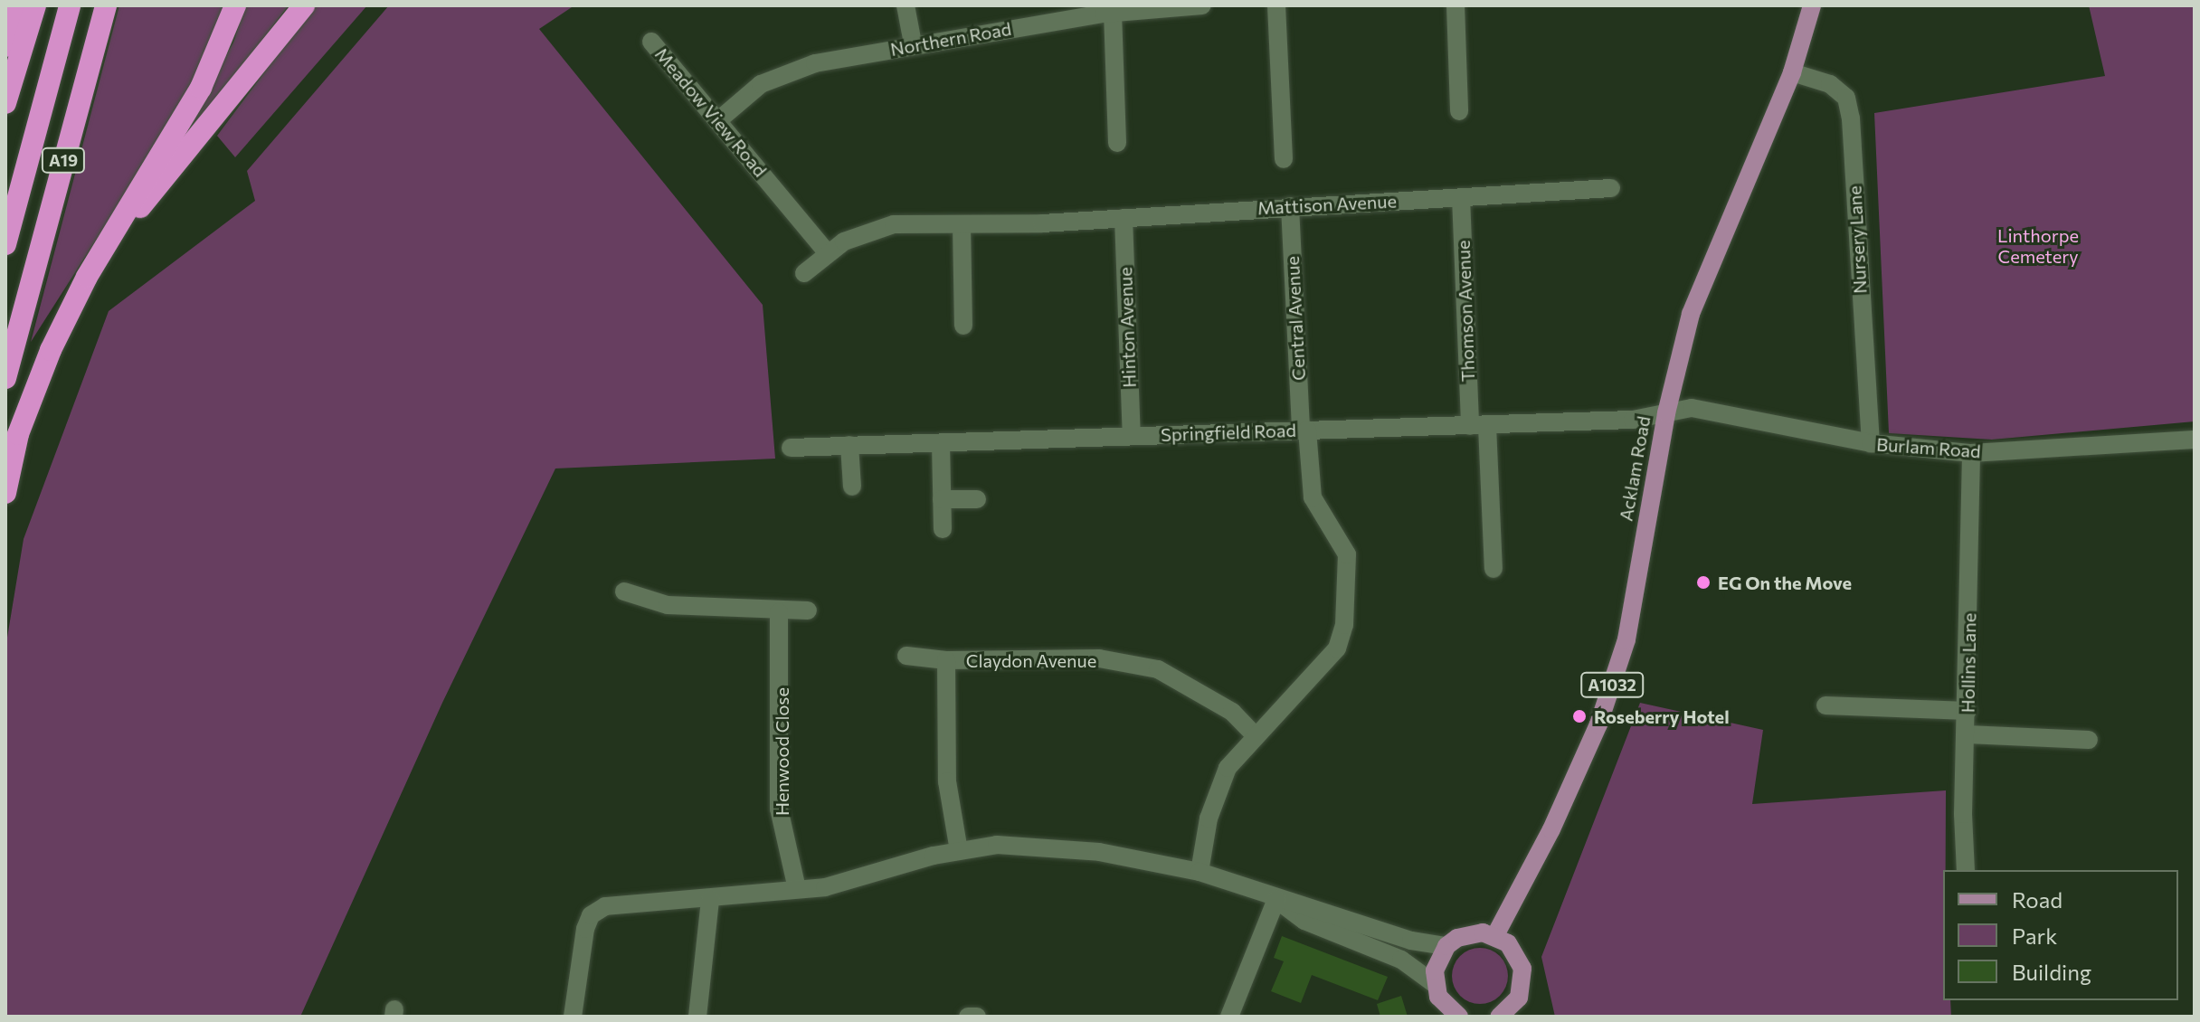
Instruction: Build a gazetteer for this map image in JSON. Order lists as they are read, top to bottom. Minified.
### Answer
{"streets":{"highway":["A19"],"main road":["Acklam Road","A1032"],"street":["Northern Road","Meadow View Road","Mattison Avenue","Nursery Lane","Thomson Avenue","Central Avenue","Hinton Avenue","Springfield Road","Burlam Road","Claydon Avenue","Hollins Lane","Henwood Close"]},"crossings":[["Northern Road","Meadow View Road"],["Meadow View Road","Mattison Avenue"],["Mattison Avenue","Thomson Avenue"],["Mattison Avenue","Central Avenue"],["Mattison Avenue","Hinton Avenue"],["Nursery Lane","Burlam Road"],["Nursery Lane","Acklam Road"],["Thomson Avenue","Springfield Road"],["Central Avenue","Springfield Road"],["Central Avenue","Claydon Avenue"],["Hinton Avenue","Springfield Road"],["Springfield Road","Burlam Road"],["Springfield Road","Acklam Road"],["Burlam Road","Acklam Road"],["Burlam Road","Hollins Lane"]],"parks":["Linthorpe Cemetery"],"places":["EG On the Move","Roseberry Hotel"],"legend":["Road","Park","Building"]}
